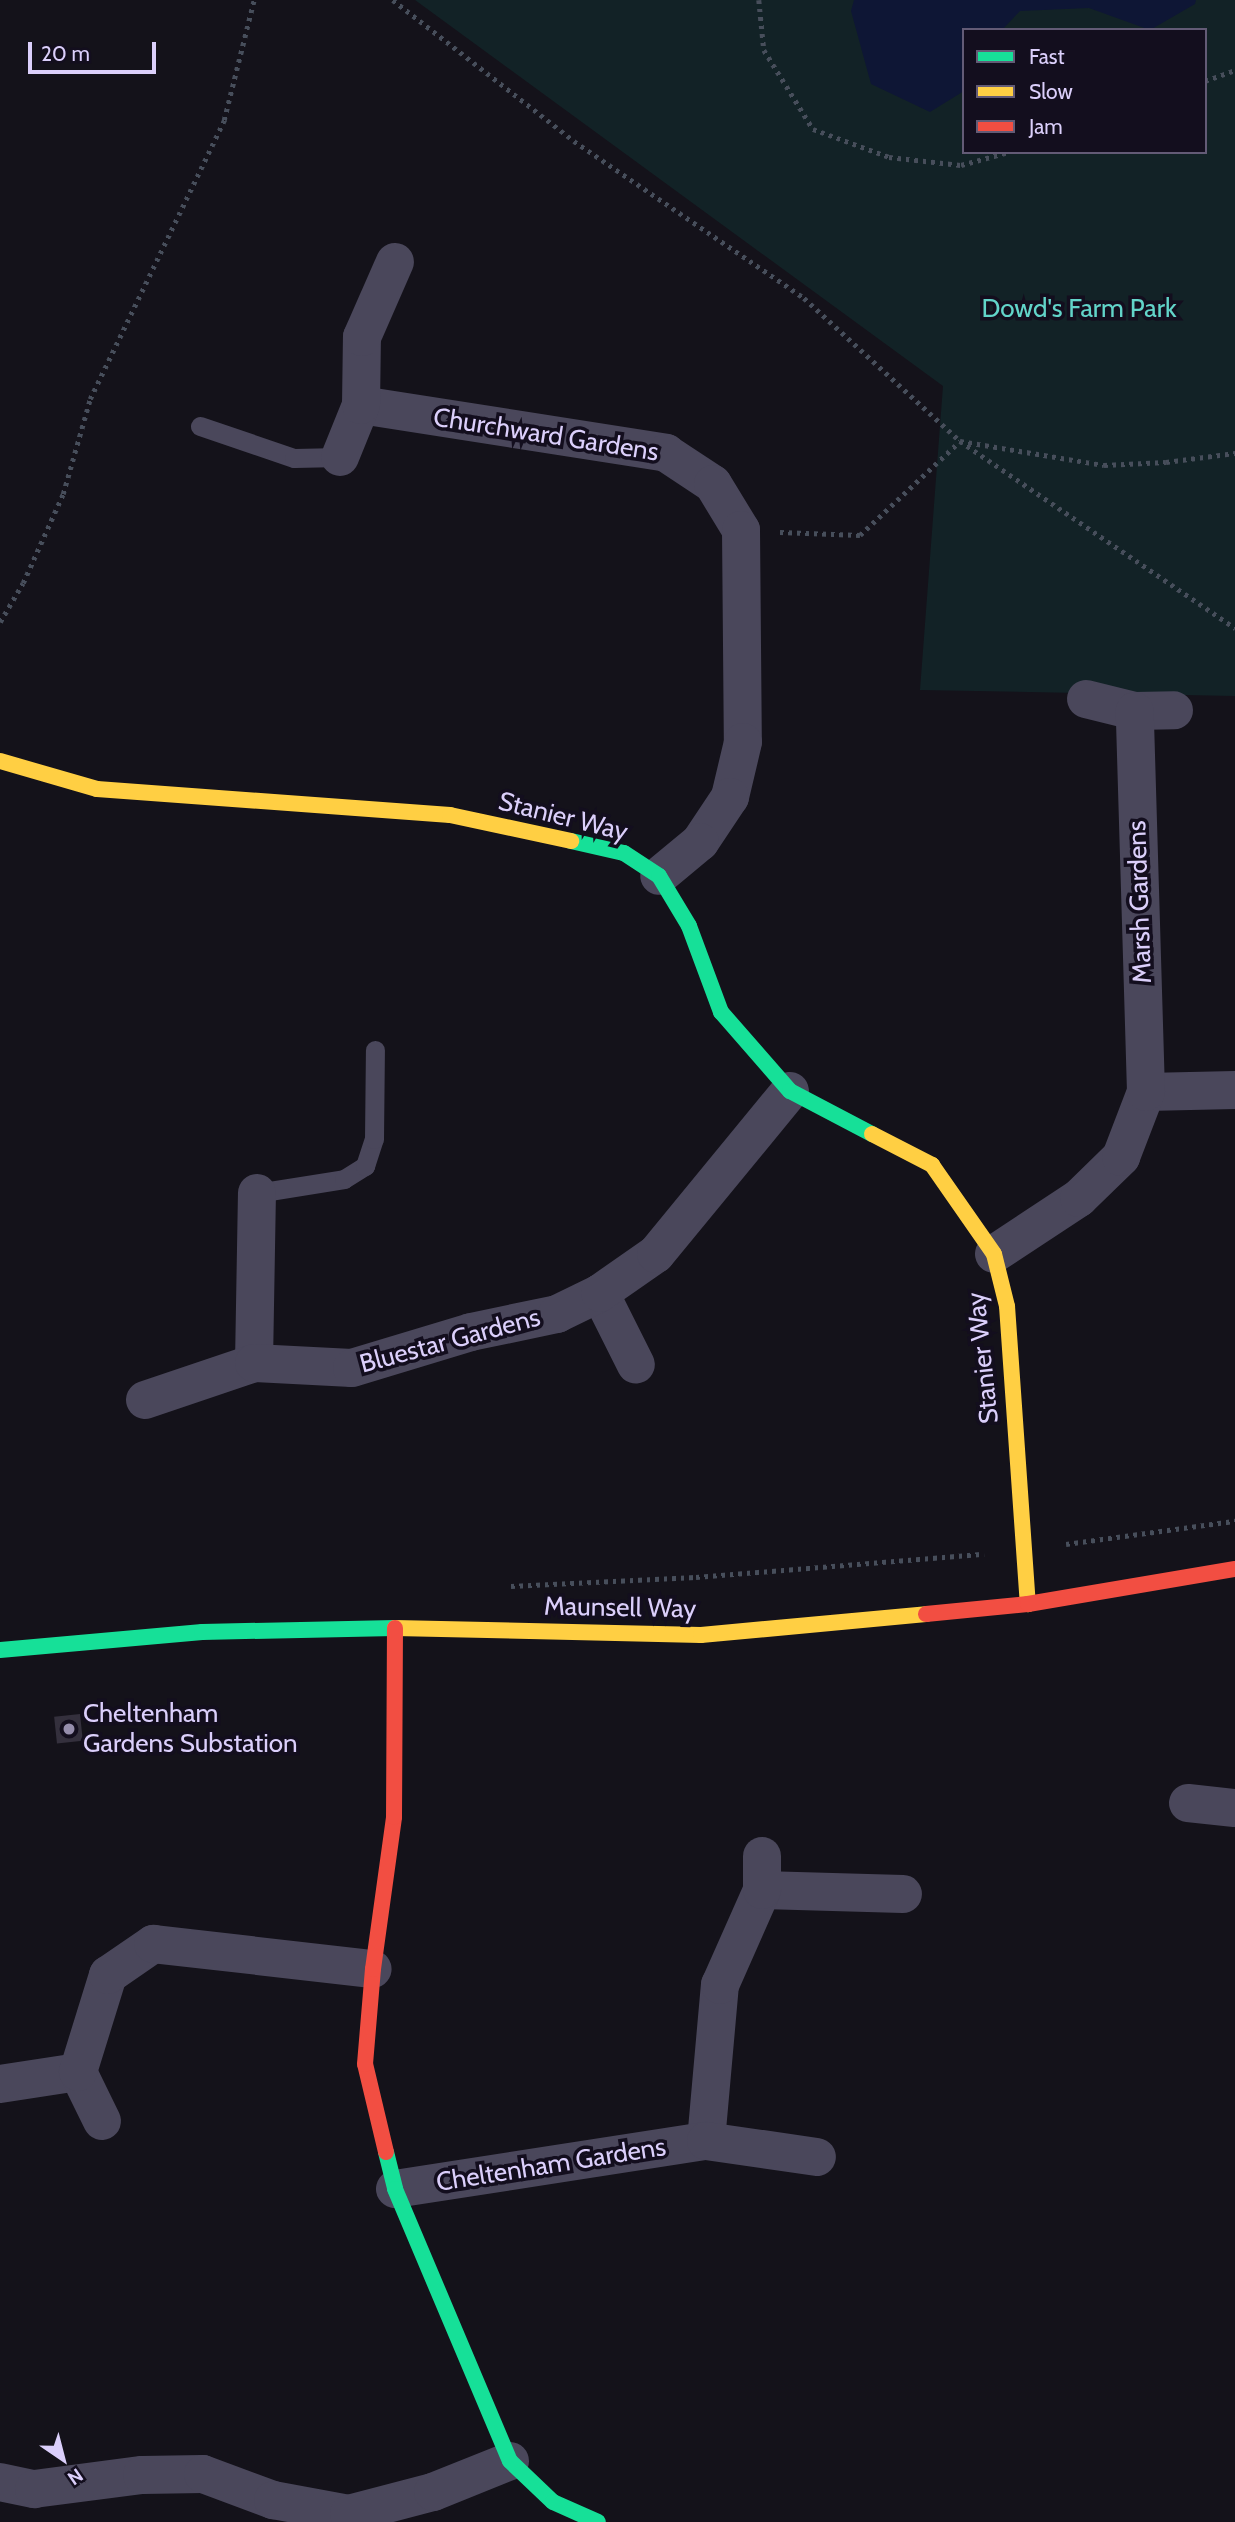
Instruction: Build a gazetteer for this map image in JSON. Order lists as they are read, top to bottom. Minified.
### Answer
{"streets":{"street":["Churchward Gardens","Stanier Way","Marsh Gardens","Bluestar Gardens","Maunsell Way","Cheltenham Gardens"]},"crossings":[["Stanier Way","Marsh Gardens"],["Stanier Way","Bluestar Gardens"],["Stanier Way","Maunsell Way"],["Maunsell Way","Cheltenham Gardens"]],"parks":["Dowd's Farm Park"],"places":["Cheltenham Gardens Substation"],"legend":["Fast","Slow","Jam"],"scale_bar":"20 m","north":"bottom right"}
